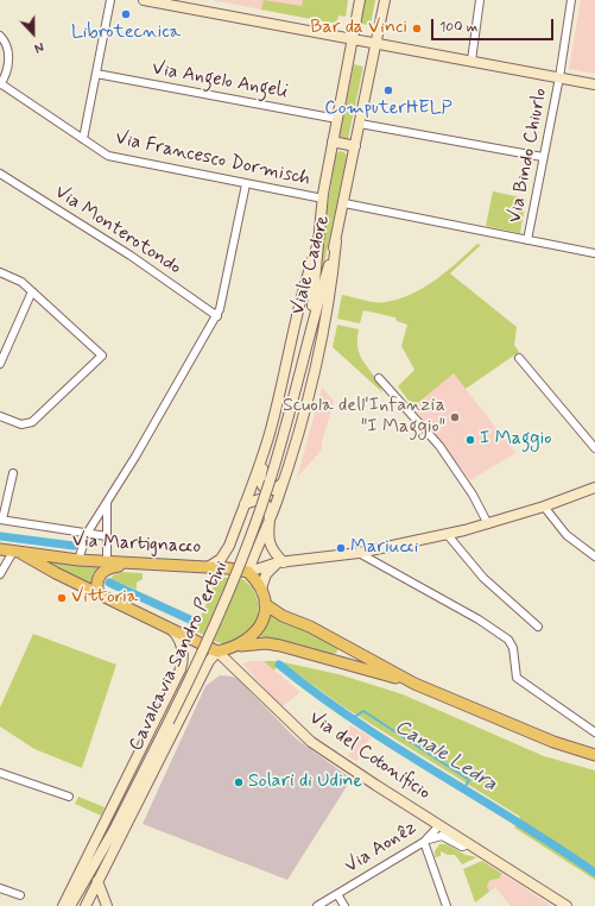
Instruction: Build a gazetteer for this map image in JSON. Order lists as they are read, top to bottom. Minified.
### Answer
{"streets":{"main road":["Viale Cadore","Via Martignacco","Cavalcavia Sandro Pertini","Via del Cotonificio"],"street":["Via Angelo Angeli","Via Bindo Chiurlo","Via Francesco Dormisch","Via Monterotondo","Via Aonêz"]},"crossings":[["Via Angelo Angeli","Viale Cadore"],["Via Francesco Dormisch","Viale Cadore"],["Viale Cadore","Cavalcavia Sandro Pertini"],["Via Martignacco","Via del Cotonificio"],["Via del Cotonificio","Via Aonêz"]],"water":["Canale Ledra"],"places":["Librotecnica","Bar da Vinci","ComputerHELP","Scuola dell'Infanzia \"I Maggio\"","I Maggio","Mariucci","Vittoria","Solari di Udine"],"scale_bar":"100 m","north":"bottom"}
